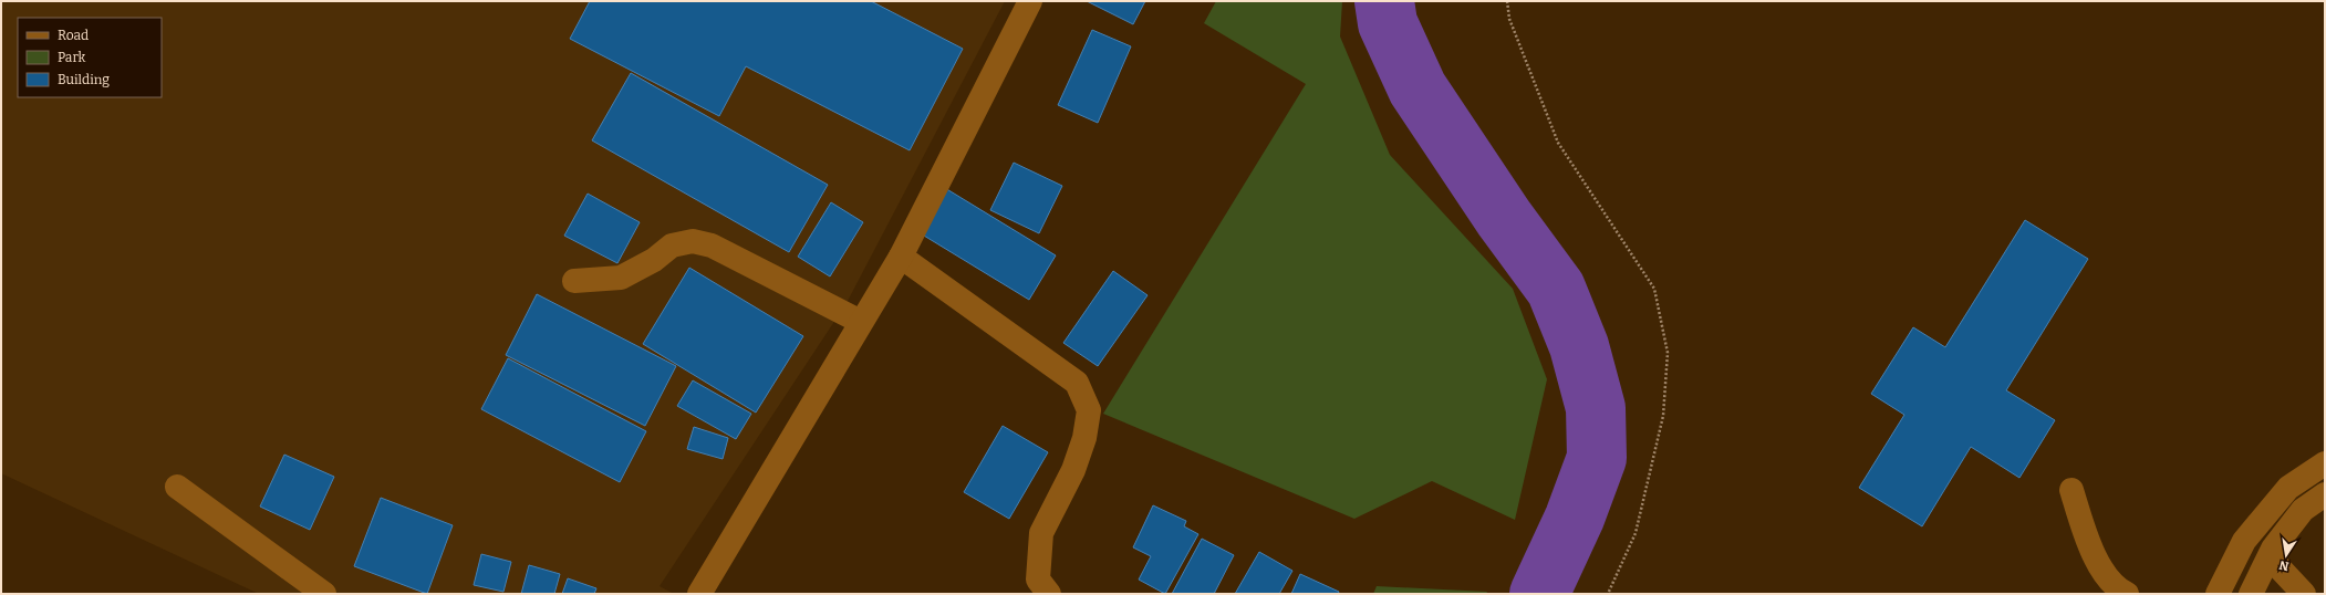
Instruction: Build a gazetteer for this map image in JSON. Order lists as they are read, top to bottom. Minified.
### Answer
{"legend":["Road","Park","Building"],"north":"bottom"}
